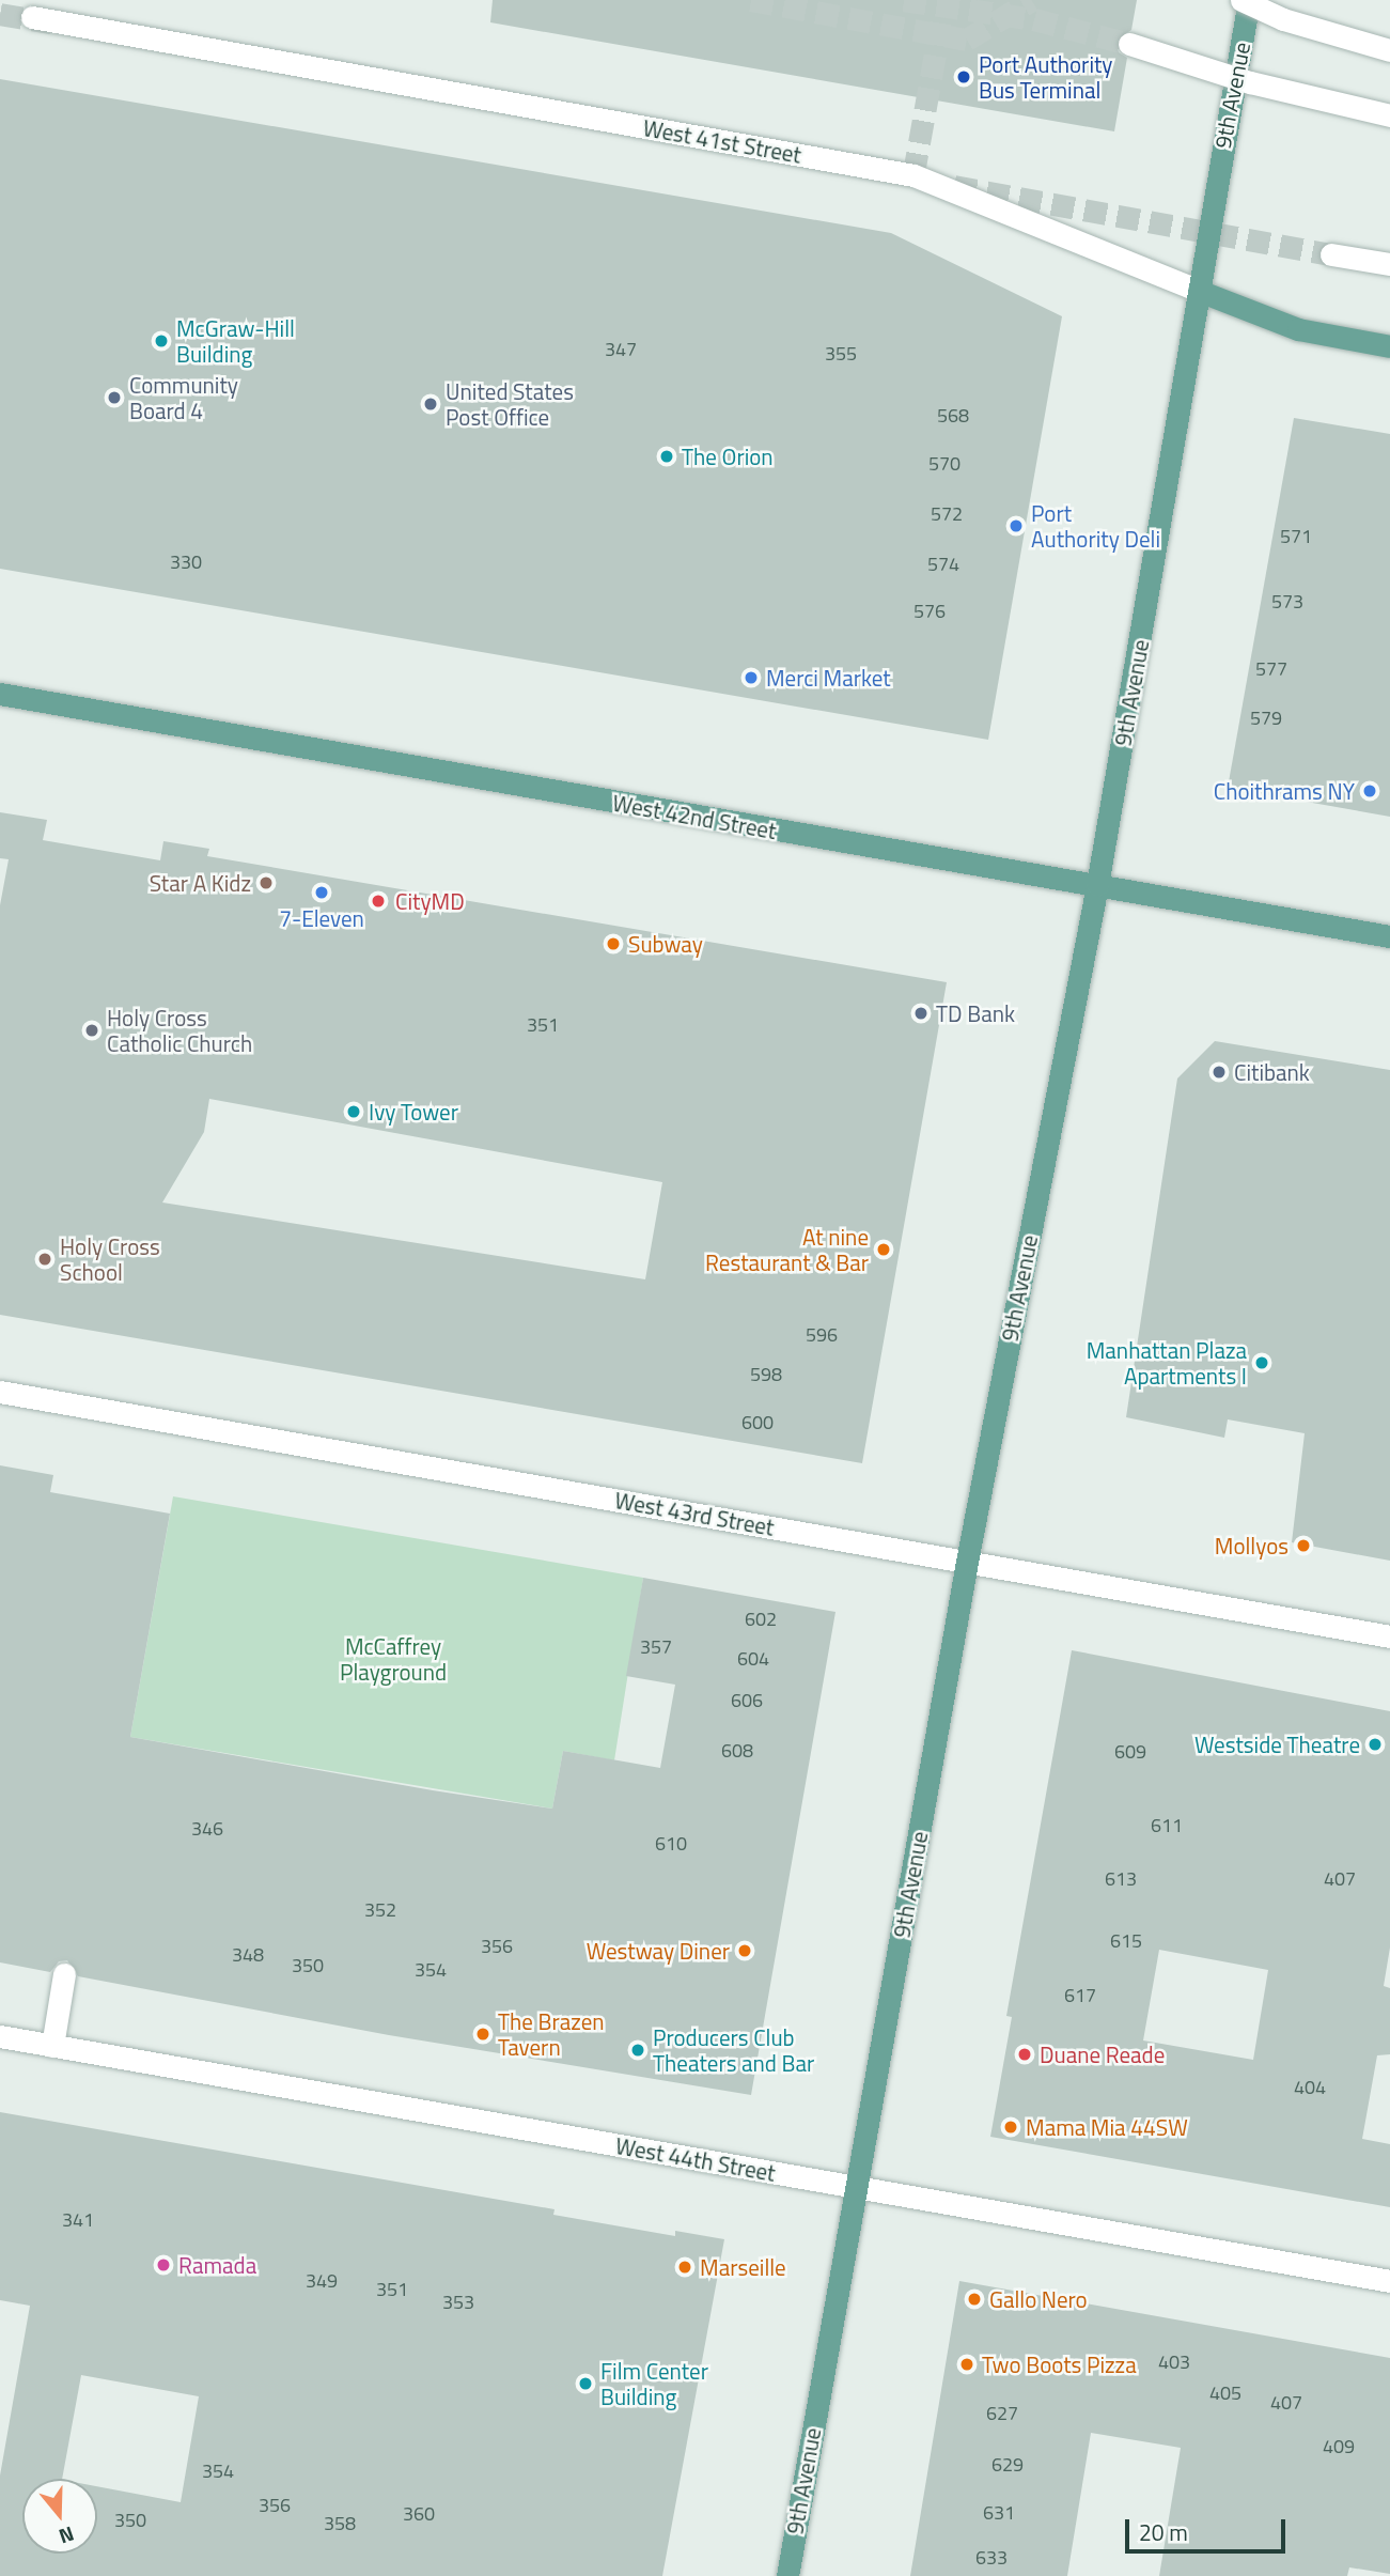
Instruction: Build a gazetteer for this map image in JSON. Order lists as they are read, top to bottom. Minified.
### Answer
{"streets":{"main road":["9th Avenue","West 41st Street","West 42nd Street"],"street":["West 43rd Street","West 44th Street"]},"crossings":[["9th Avenue","West 41st Street"],["9th Avenue","West 42nd Street"],["9th Avenue","West 43rd Street"],["9th Avenue","West 44th Street"]],"parks":["McCaffrey Playground"],"places":["Port Authority Bus Terminal","McGraw-Hill Building","Community Board 4","United States Post Office","The Orion","Port Authority Deli","Merci Market","Choithrams NY","Star A Kidz","7-Eleven","CityMD","Subway","TD Bank","Holy Cross Catholic Church","Citibank","Ivy Tower","At nine Restaurant & Bar","Holy Cross School","Manhattan Plaza Apartments I","Mollyos","Westside Theatre","Westway Diner","The Brazen Tavern","Producers Club Theaters and Bar","Duane Reade","Mama Mia 44SW","Ramada","Marseille","Gallo Nero","Two Boots Pizza","Film Center Building"],"house_numbers":["347","355","568","570","572","571","330","574","573","576","577","579","351","596","598","600","602","357","604","606","608","609","611","346","610","613","407","352","615","356","348","350","354","617","404","341","349","351","353","403","405","407","627","409","629","354","356","631","360","350","358","633"],"scale_bar":"20 m","north":"bottom"}
